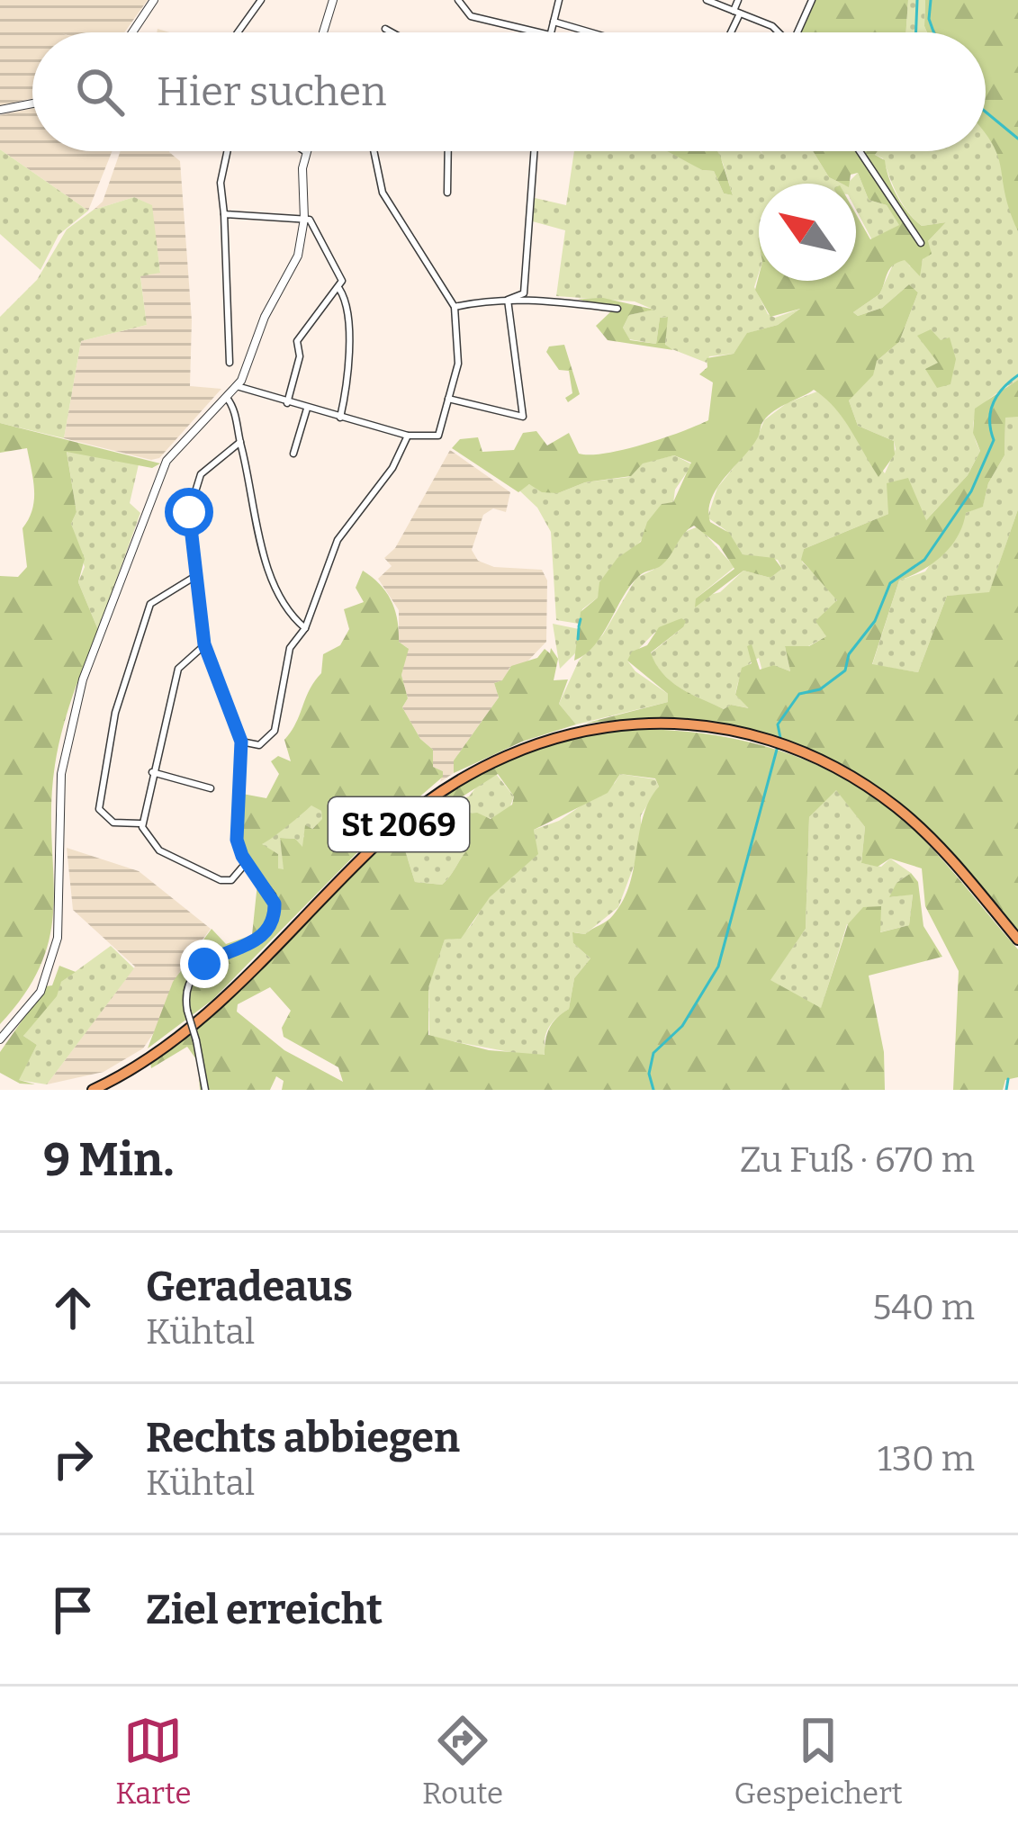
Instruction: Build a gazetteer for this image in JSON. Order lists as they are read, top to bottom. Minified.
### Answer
{"streets":{"main road":["St 2069"]},"north":"top left","page":{"search":"Hier suchen","heading":["9 Min.","Zu Fuß · 670 m"],"list":[["Geradeaus","Kühtal","540 m"],["Rechts abbiegen","Kühtal","130 m"],"Ziel erreicht"],"nav":["Karte","Route","Gespeichert"]}}
